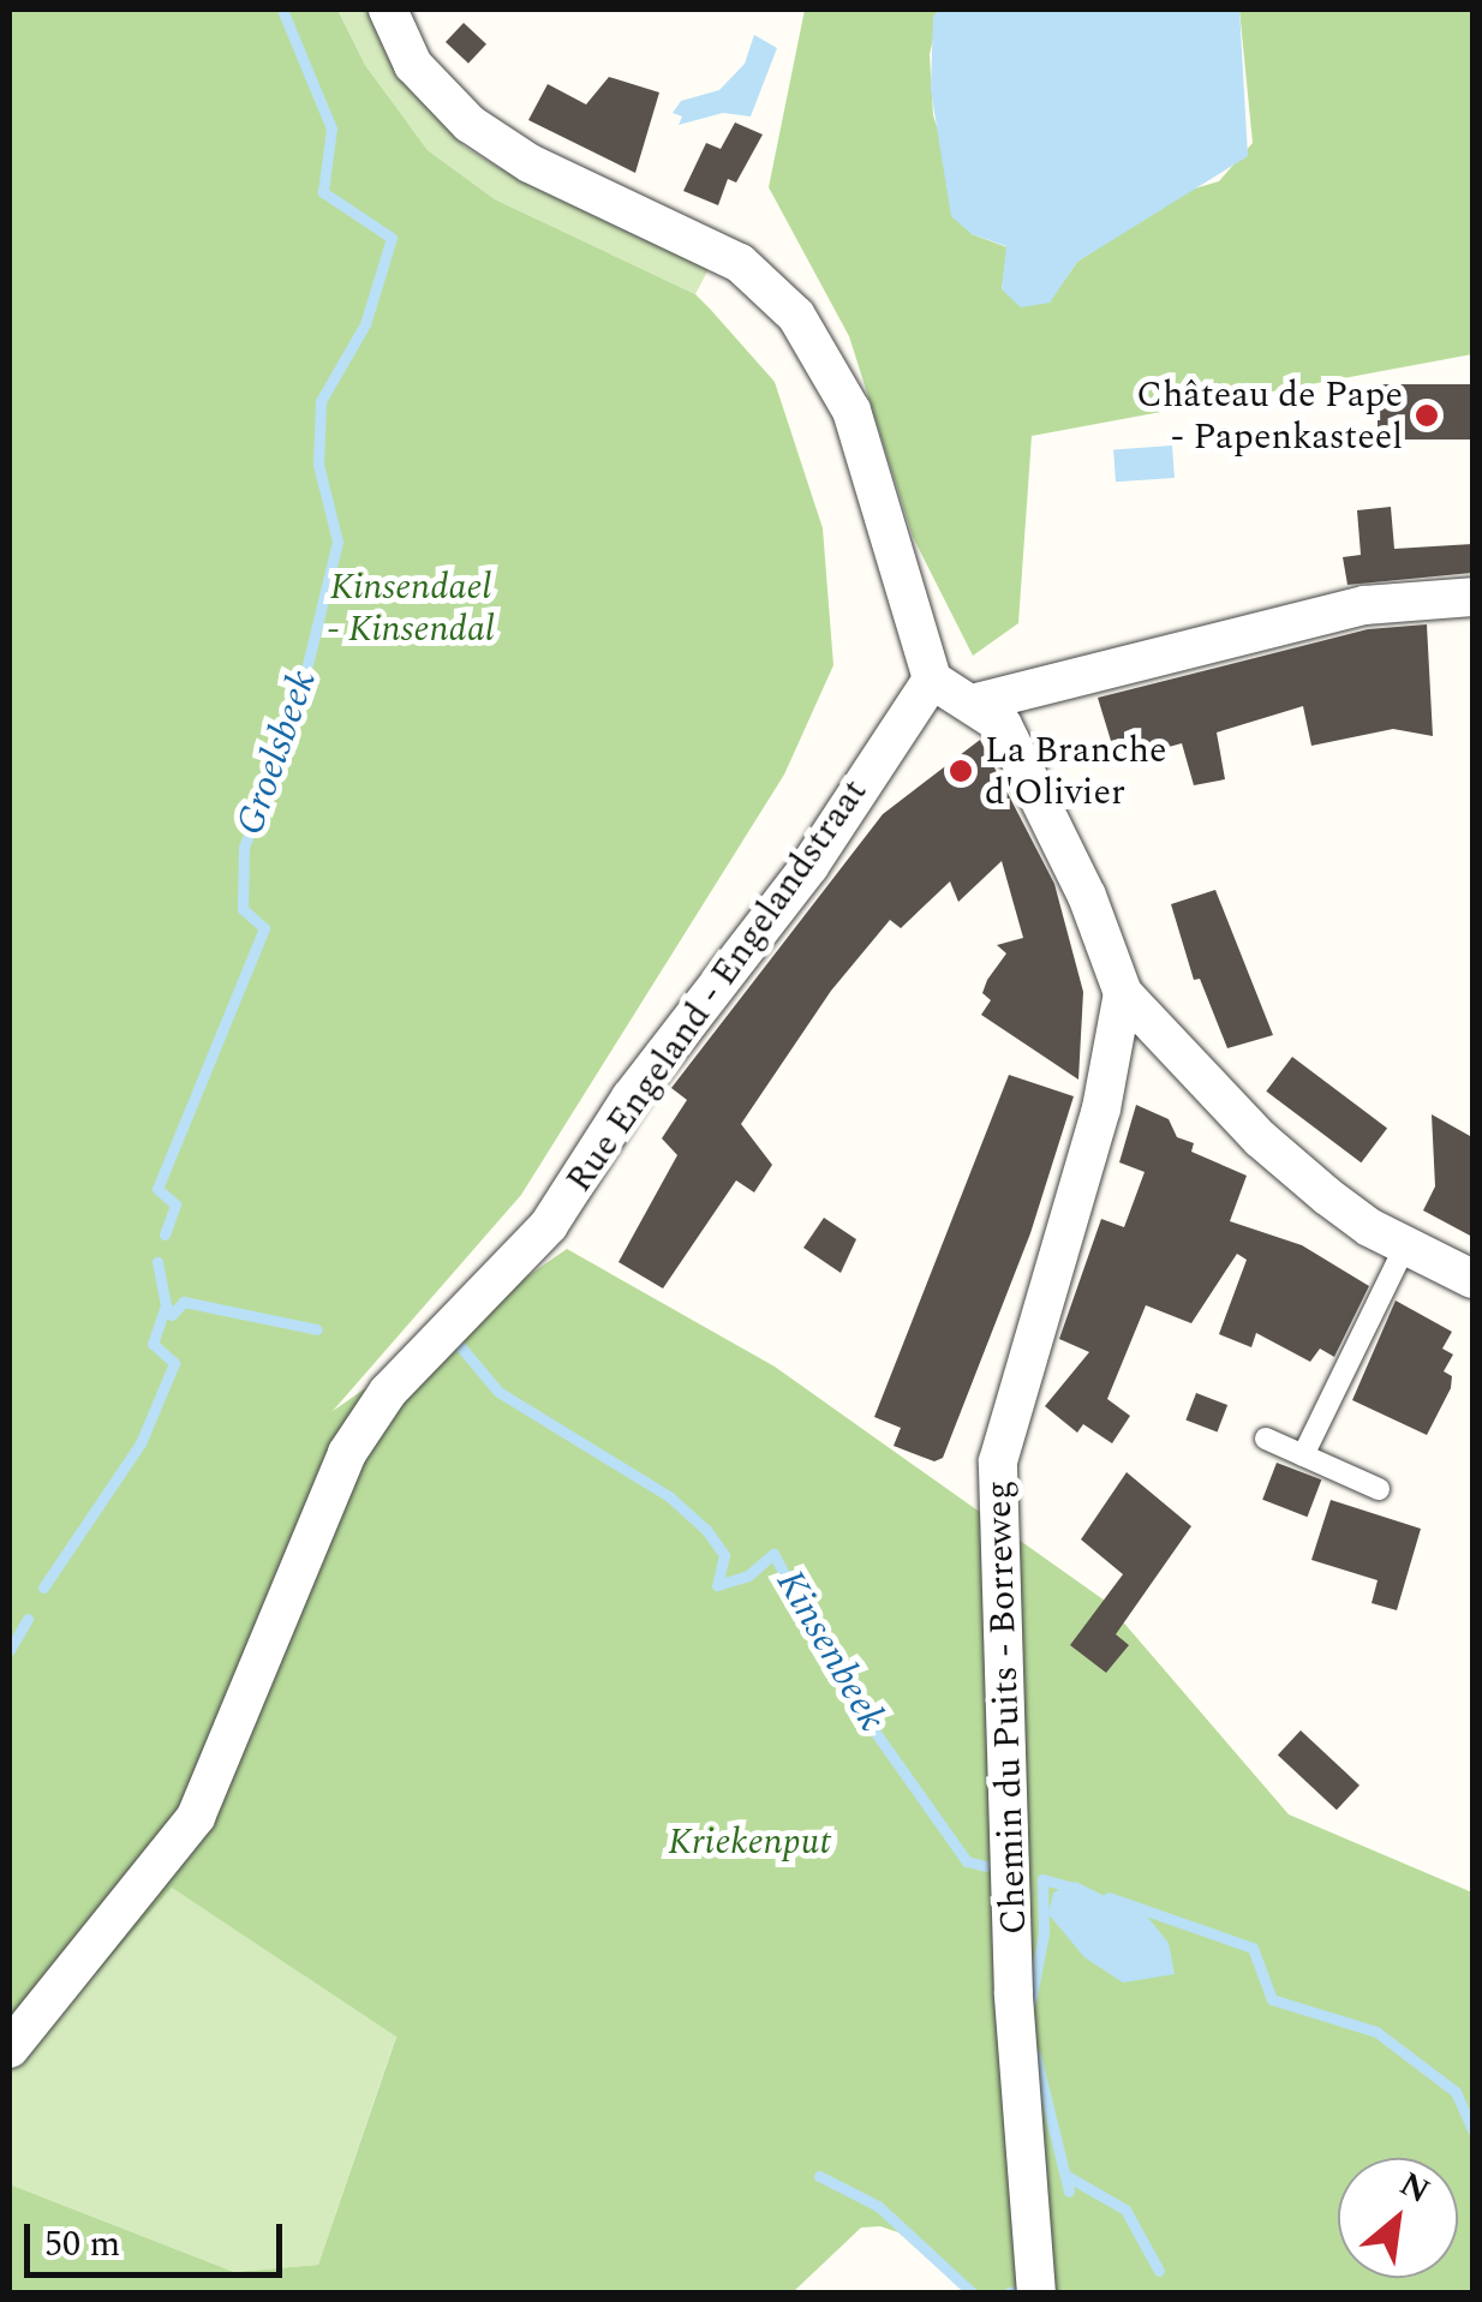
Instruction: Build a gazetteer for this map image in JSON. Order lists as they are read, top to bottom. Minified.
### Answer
{"streets":{"street":["Rue Engeland - Engelandstraat","Chemin du Puits - Borreweg"]},"water":["Groelsbeek","Kinsenbeek"],"parks":["Kinsendael - Kinsendal","Kriekenput"],"places":["Château de Pape - Papenkasteel","La Branche d'Olivier"],"scale_bar":"50 m","north":"top right"}
